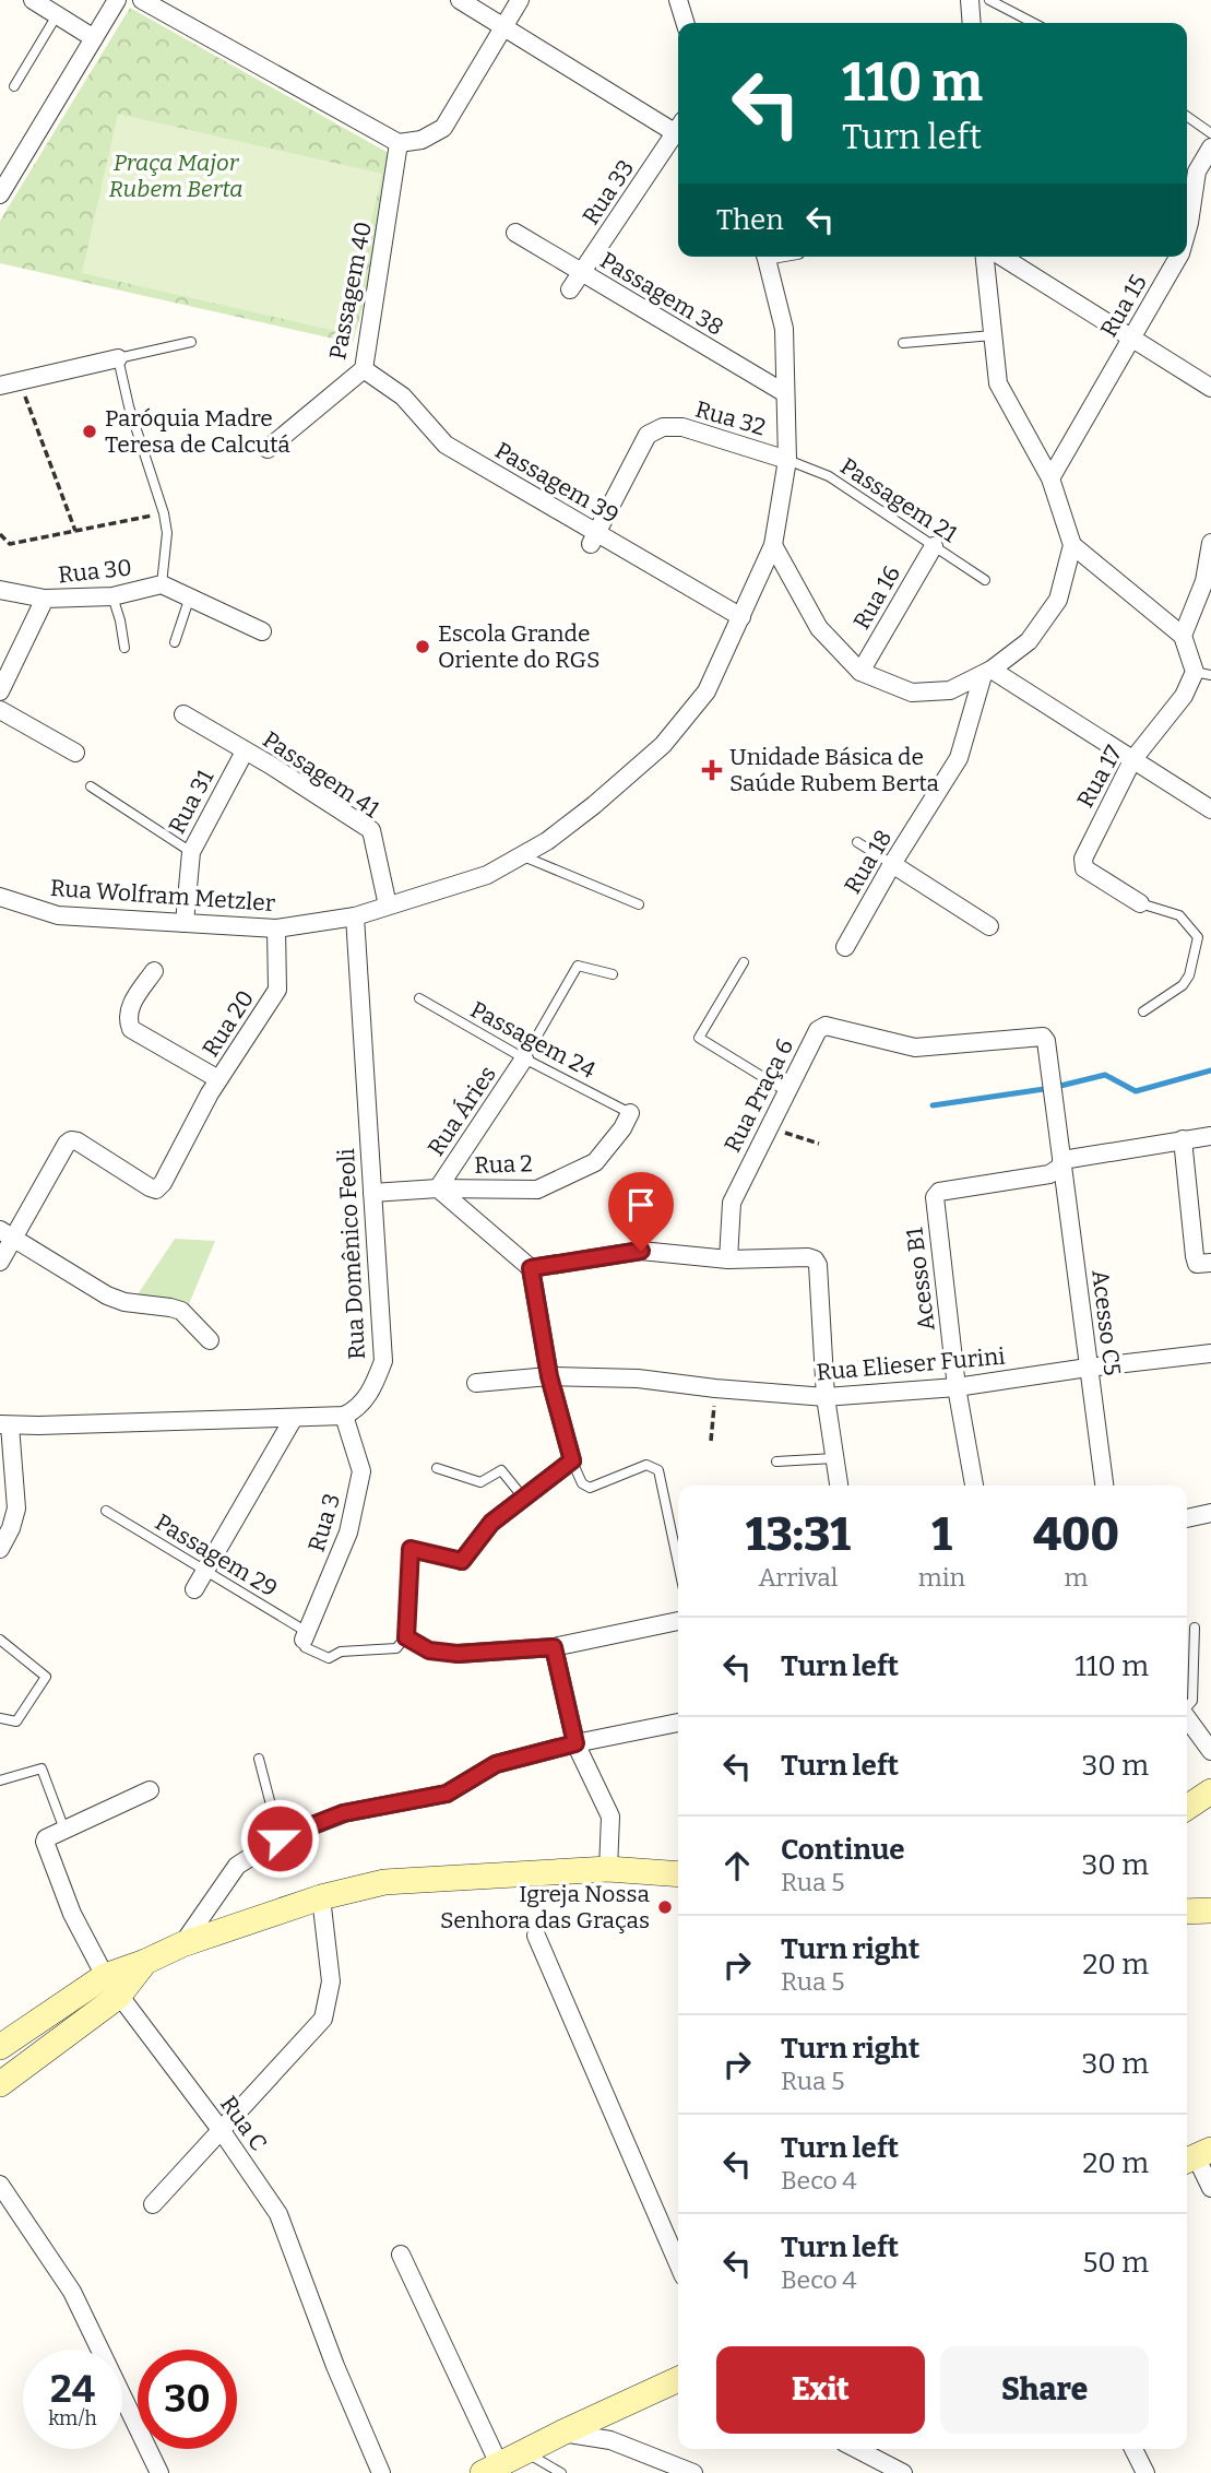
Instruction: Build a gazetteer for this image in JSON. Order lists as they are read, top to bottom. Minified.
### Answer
{"streets":{"street":["Rua 33","Passagem 40","Passagem 38","Rua 15","Rua 32","Passagem 39","Rua 30","Rua 16","Passagem 41","Rua 17","Rua 31","Rua 18","Rua Wolfram Metzler","Rua 20","Rua Praça 6","Rua Áries","Rua 2","Rua Domênico Feoli","Acesso B1","Acesso C5","Rua Elieser Furini","Rua 3","Rua C"],"lane":["Passagem 21","Passagem 24","Passagem 29"]},"crossings":[["Rua 33","Passagem 38"],["Passagem 40","Passagem 39"],["Passagem 38","Rua Wolfram Metzler"],["Rua 32","Passagem 39"],["Rua 32","Passagem 21"],["Rua 32","Rua Wolfram Metzler"],["Passagem 39","Rua Wolfram Metzler"],["Passagem 21","Rua 16"],["Passagem 21","Rua Wolfram Metzler"],["Passagem 41","Rua 31"],["Passagem 41","Rua Wolfram Metzler"],["Rua 31","Rua Wolfram Metzler"],["Rua Wolfram Metzler","Rua 20"],["Rua Wolfram Metzler","Rua Domênico Feoli"],["Passagem 24","Rua Áries"],["Passagem 24","Rua 2"],["Rua Praça 6","Acesso B1"],["Rua Praça 6","Acesso C5"],["Rua Áries","Rua 2"],["Rua 2","Rua Domênico Feoli"],["Rua Domênico Feoli","Rua 3"],["Acesso B1","Acesso C5"],["Acesso B1","Rua Elieser Furini"],["Acesso C5","Rua Elieser Furini"],["Rua 3","Passagem 29"]],"parks":["Praça Major Rubem Berta"],"places":{"other":["Paróquia Madre Teresa de Calcutá","Escola Grande Oriente do RGS","Igreja Nossa Senhora das Graças"],"health":["Unidade Básica de Saúde Rubem Berta"]},"page":{"turn":["110 m","Turn left"],"then":"Then","eta":["13:31","Arrival","1","min","400","m"],"list":[{"name":"Turn left","value":"110 m"},{"name":"Turn left","value":"30 m"},{"name":"Continue","note":"Rua 5","value":"30 m"},{"name":"Turn right","note":"Rua 5","value":"20 m"},{"name":"Turn right","note":"Rua 5","value":"30 m"},{"name":"Turn left","note":"Beco 4","value":"20 m"},{"name":"Turn left","note":"Beco 4","value":"50 m"}],"buttons":["Exit","Share"],"speed":"24 km/h","limit":"30"}}
